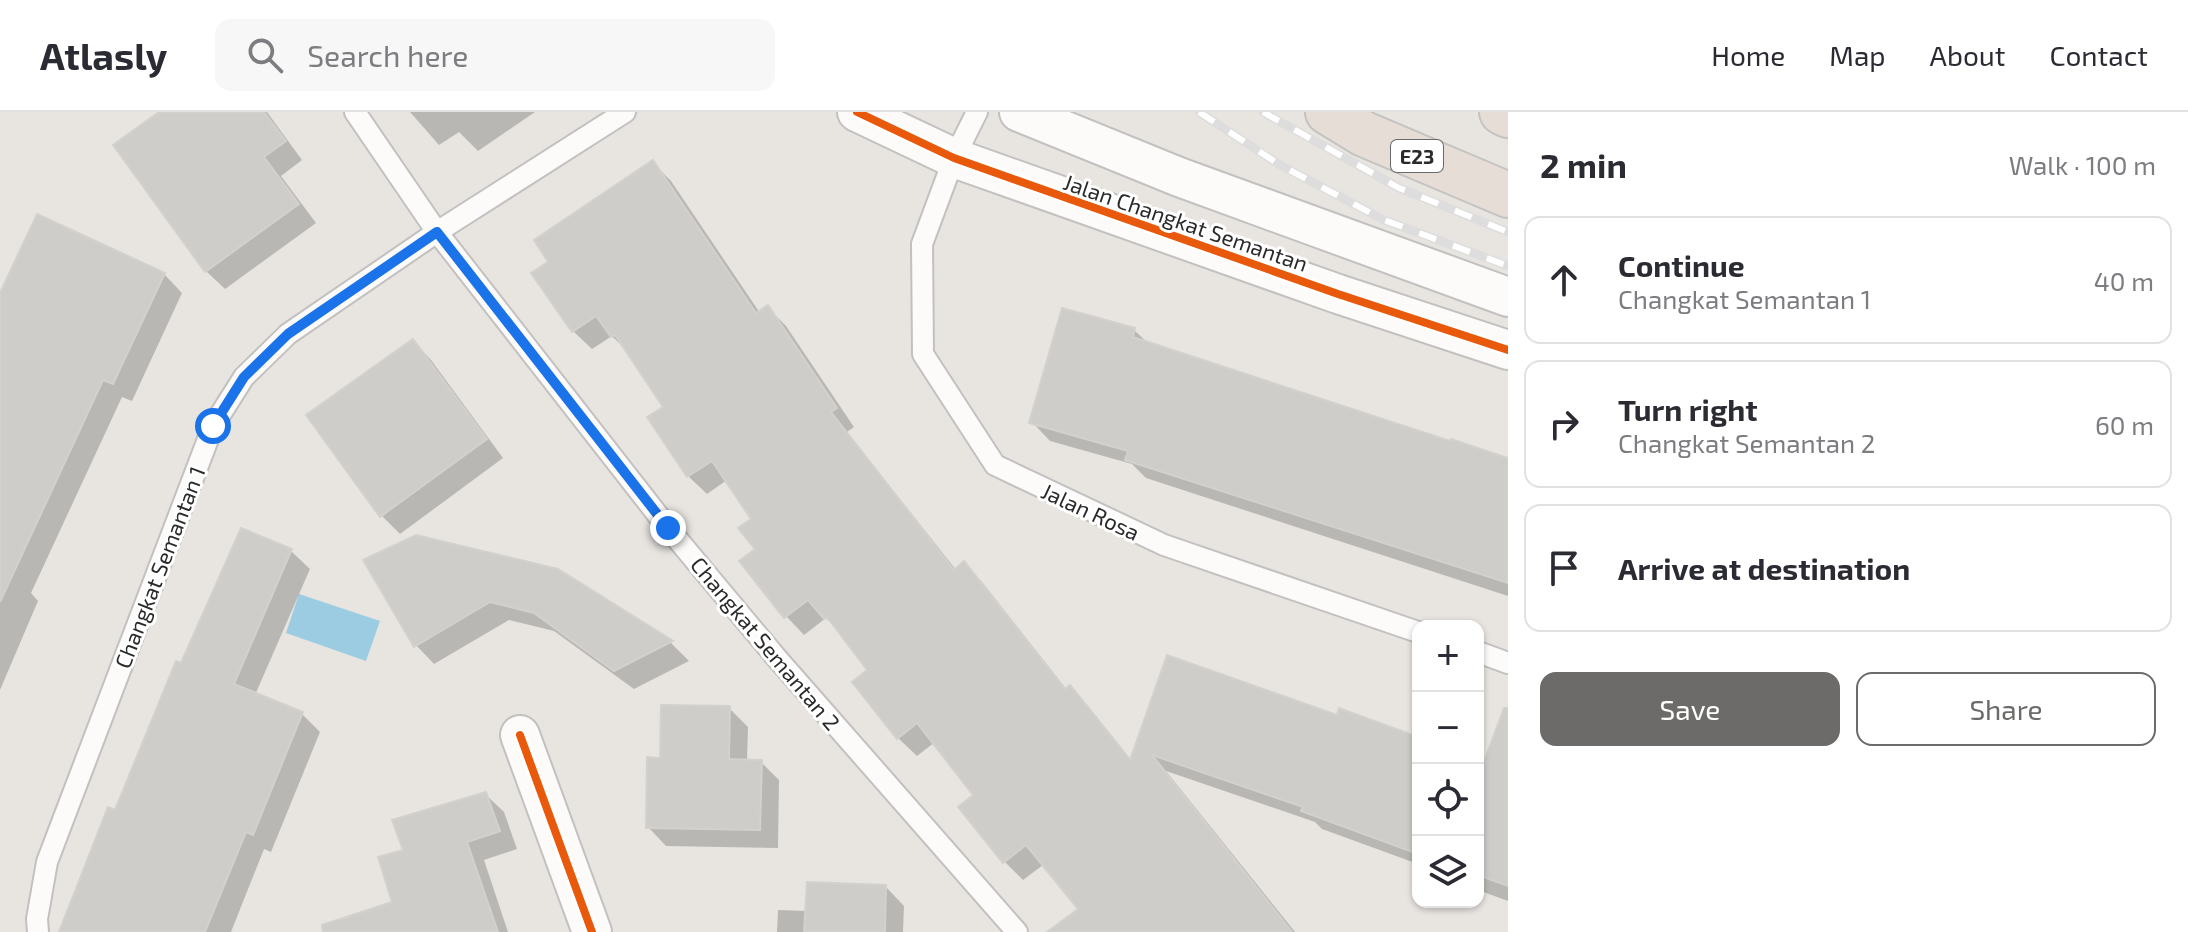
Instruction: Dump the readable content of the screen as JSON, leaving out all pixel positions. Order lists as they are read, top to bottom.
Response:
{
  "streets": {
    "highway": ["E23"],
    "street": ["Jalan Changkat Semantan"],
    "lane": ["Jalan Rosa", "Changkat Semantan 1", "Changkat Semantan 2"]
  },
  "crossings": [
    ["Jalan Changkat Semantan", "Jalan Rosa"],
    ["Changkat Semantan 1", "Changkat Semantan 2"]
  ],
  "page": {
    "header": "Atlasly",
    "search": "Search here",
    "nav": [
      "Home",
      "Map",
      "About",
      "Contact"
    ],
    "heading": ["2 min", "Walk · 100 m"],
    "list": [
      ["Continue", "Changkat Semantan 1", "40 m"],
      ["Turn right", "Changkat Semantan 2", "60 m"],
      "Arrive at destination"
    ],
    "map_buttons": ["+", "−"],
    "buttons": ["Save", "Share"]
  }
}
